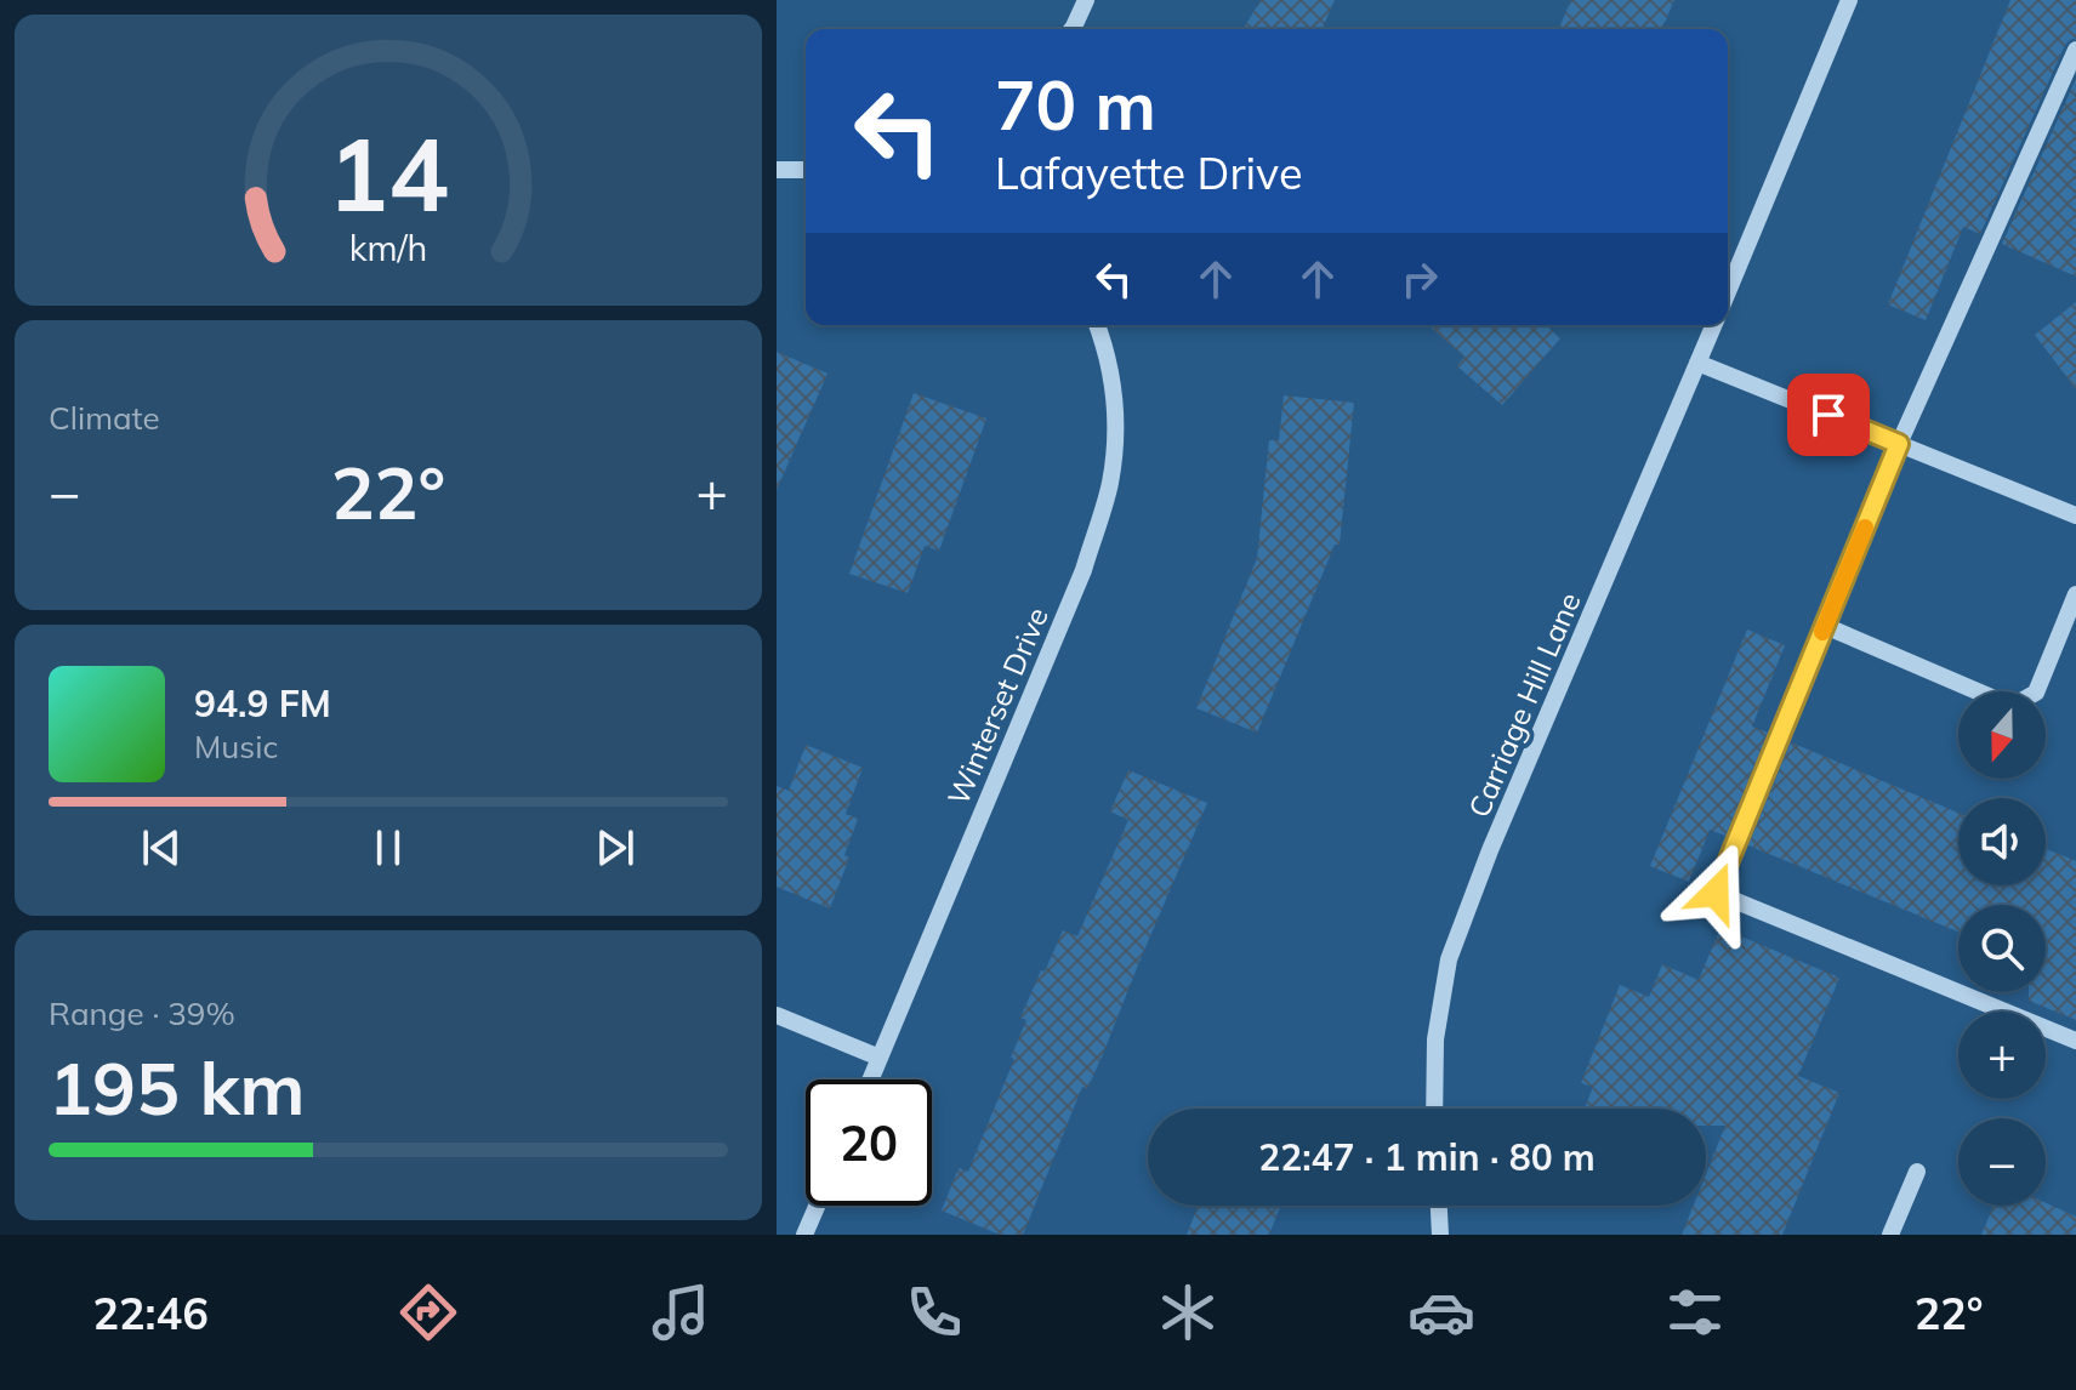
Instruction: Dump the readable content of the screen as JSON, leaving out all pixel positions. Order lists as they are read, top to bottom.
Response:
{
  "streets": {
    "street": ["Carriage Hill Lane", "Winterset Drive"]
  },
  "north": "bottom",
  "page": {
    "turn": ["70 m", "Lafayette Drive"],
    "tile": [
      "Climate",
      ["Range · 39%", "195 km"]
    ],
    "heat": ["−", "22°", "+"],
    "song": ["94.9 FM", "Music"],
    "map_buttons": ["+", "−"],
    "limit": "20",
    "trip": "22:47 · 1 min · 80 m",
    "tabs": ["22:46", "22°"],
    "gauge": ["14", "km/h"]
  }
}
